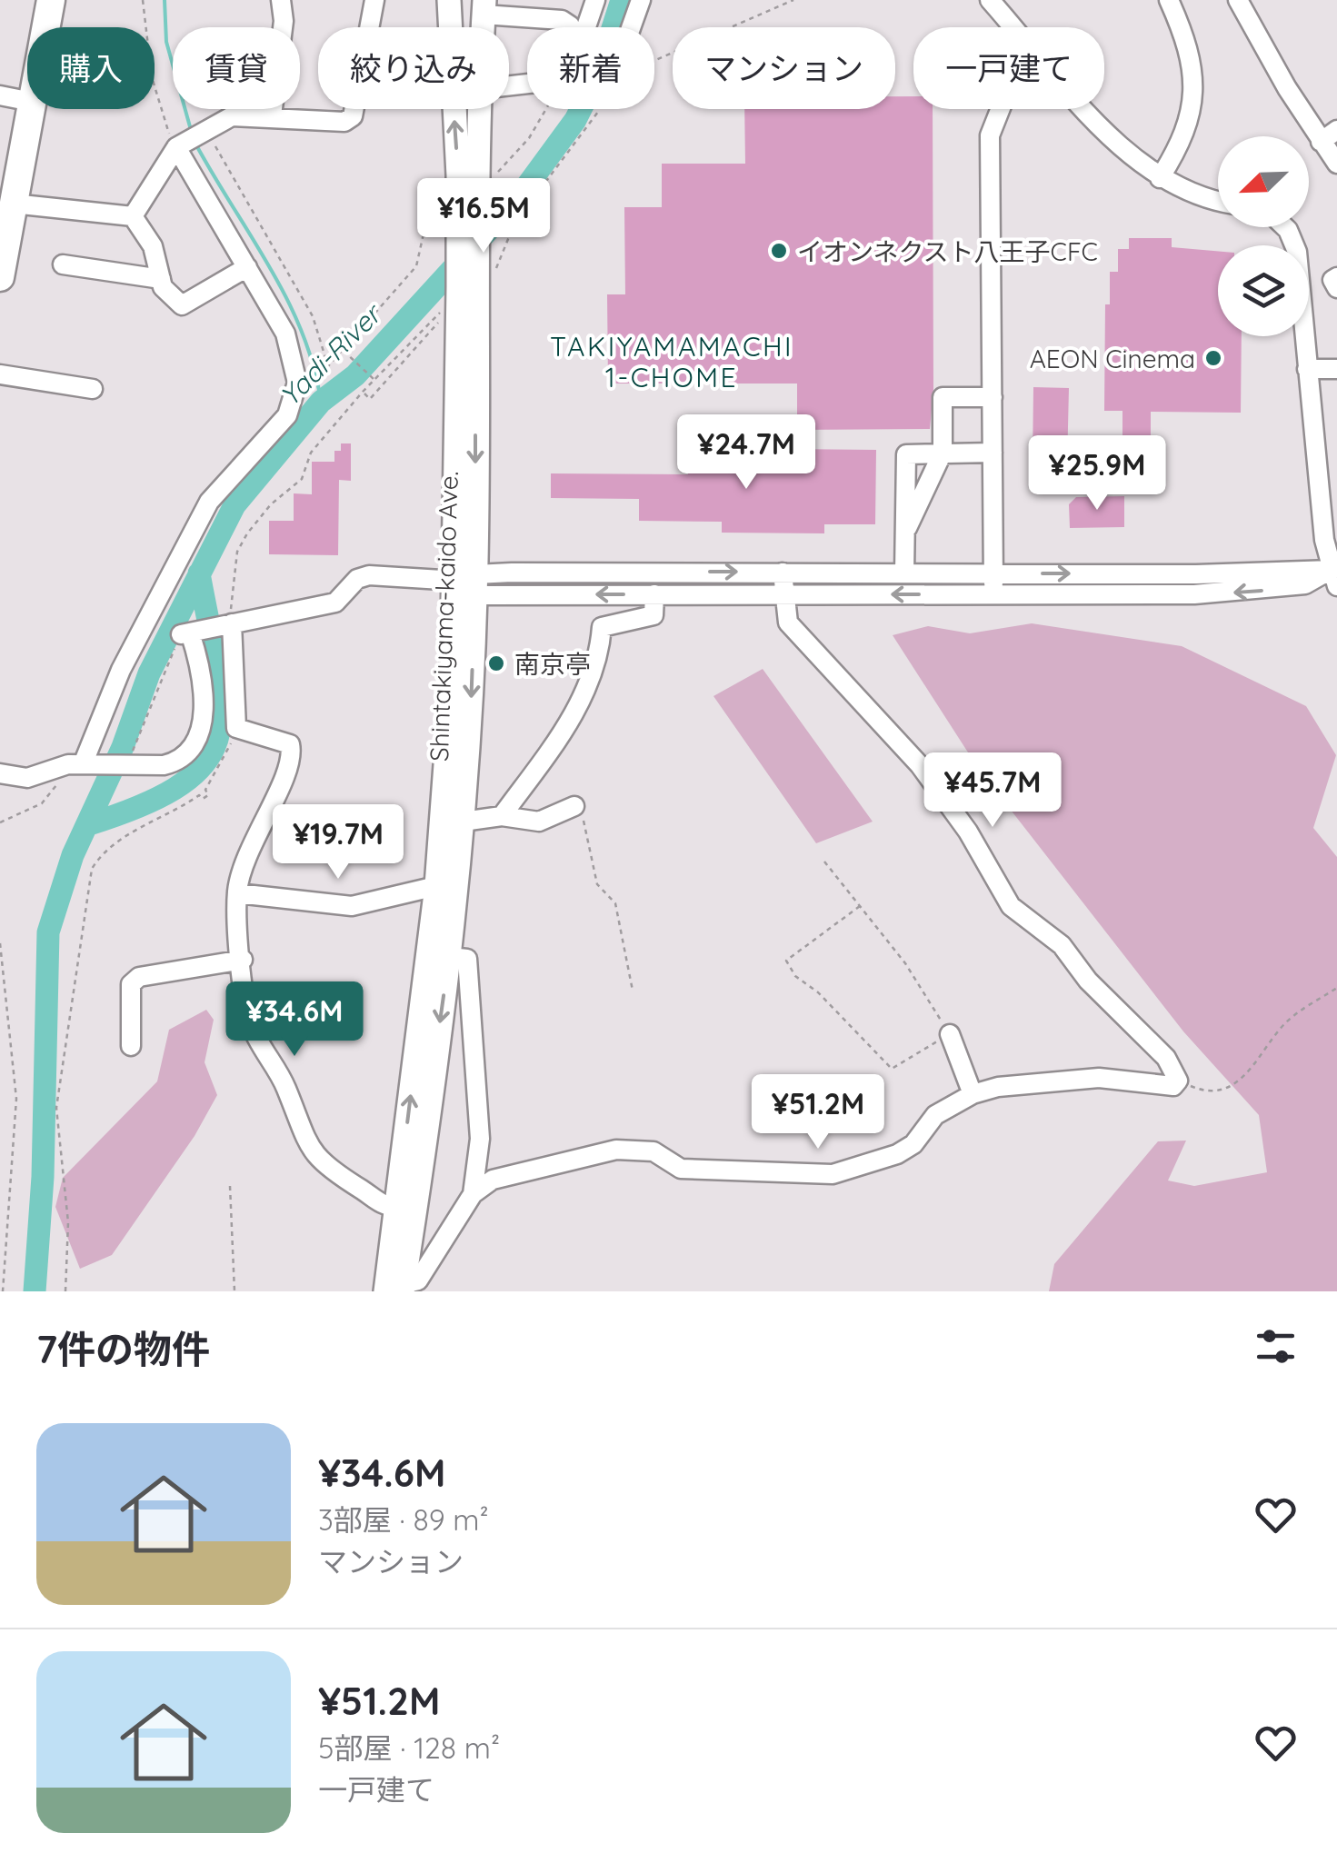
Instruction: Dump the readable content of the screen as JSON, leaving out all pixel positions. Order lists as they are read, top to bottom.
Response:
{
  "streets": {
    "main road": ["Shintakiyama-kaido Ave."]
  },
  "districts": ["TAKIYAMAMACHI 1-CHOME"],
  "water": ["Yadi-River"],
  "places": ["イオンネクスト八王子CFC", "AEON Cinema", "南京亭"],
  "north": "bottom left",
  "page": {
    "chip": [
      "購入",
      "賃貸",
      "絞り込み",
      "新着",
      "マンション",
      "一戸建て"
    ],
    "price": [
      "¥16.5M",
      "¥24.7M",
      "¥25.9M",
      "¥45.7M",
      "¥19.7M",
      "¥34.6M",
      "¥51.2M"
    ],
    "heading": "7件の物件",
    "list": [
      {
        "name": "¥34.6M",
        "note": "3部屋 · 89 m² · マンション"
      },
      {
        "name": "¥51.2M",
        "note": "5部屋 · 128 m² · 一戸建て"
      }
    ]
  }
}
